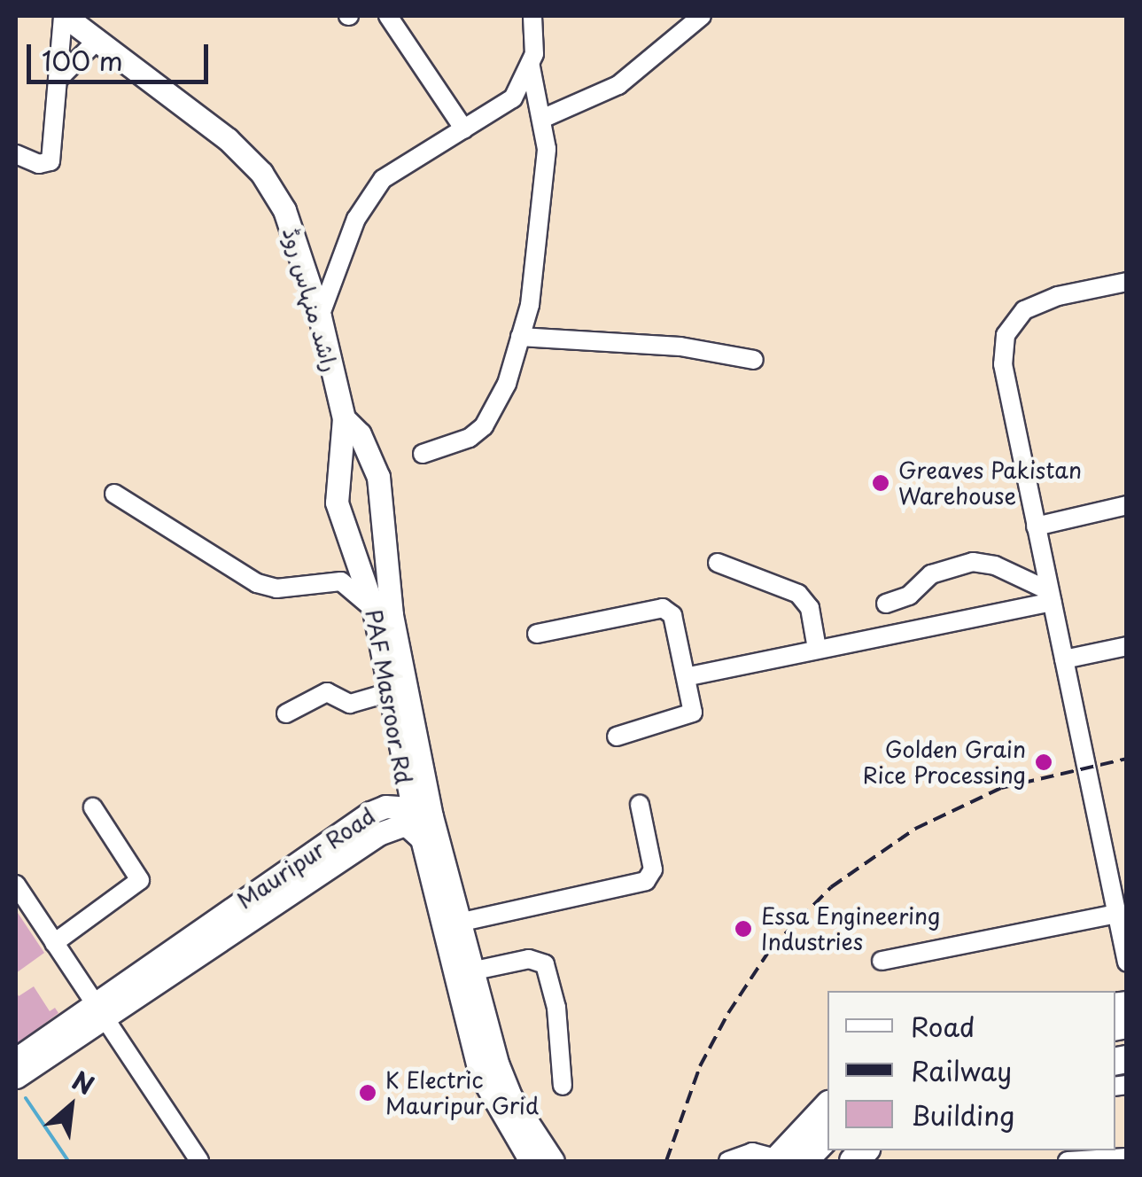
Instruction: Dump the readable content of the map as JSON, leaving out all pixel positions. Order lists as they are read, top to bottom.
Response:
{
  "streets": {
    "main road": ["راشد منہاس روڈ", "PAF Masroor Rd", "Mauripur Road"]
  },
  "crossings": [
    ["راشد منہاس روڈ", "PAF Masroor Rd"],
    ["PAF Masroor Rd", "Mauripur Road"]
  ],
  "places": [
    "Greaves Pakistan Warehouse",
    "Golden Grain Rice Processing",
    "Essa Engineering Industries",
    "K Electric Mauripur Grid"
  ],
  "legend": ["Road", "Railway", "Building"],
  "scale_bar": "100 m",
  "north": "top right"
}
